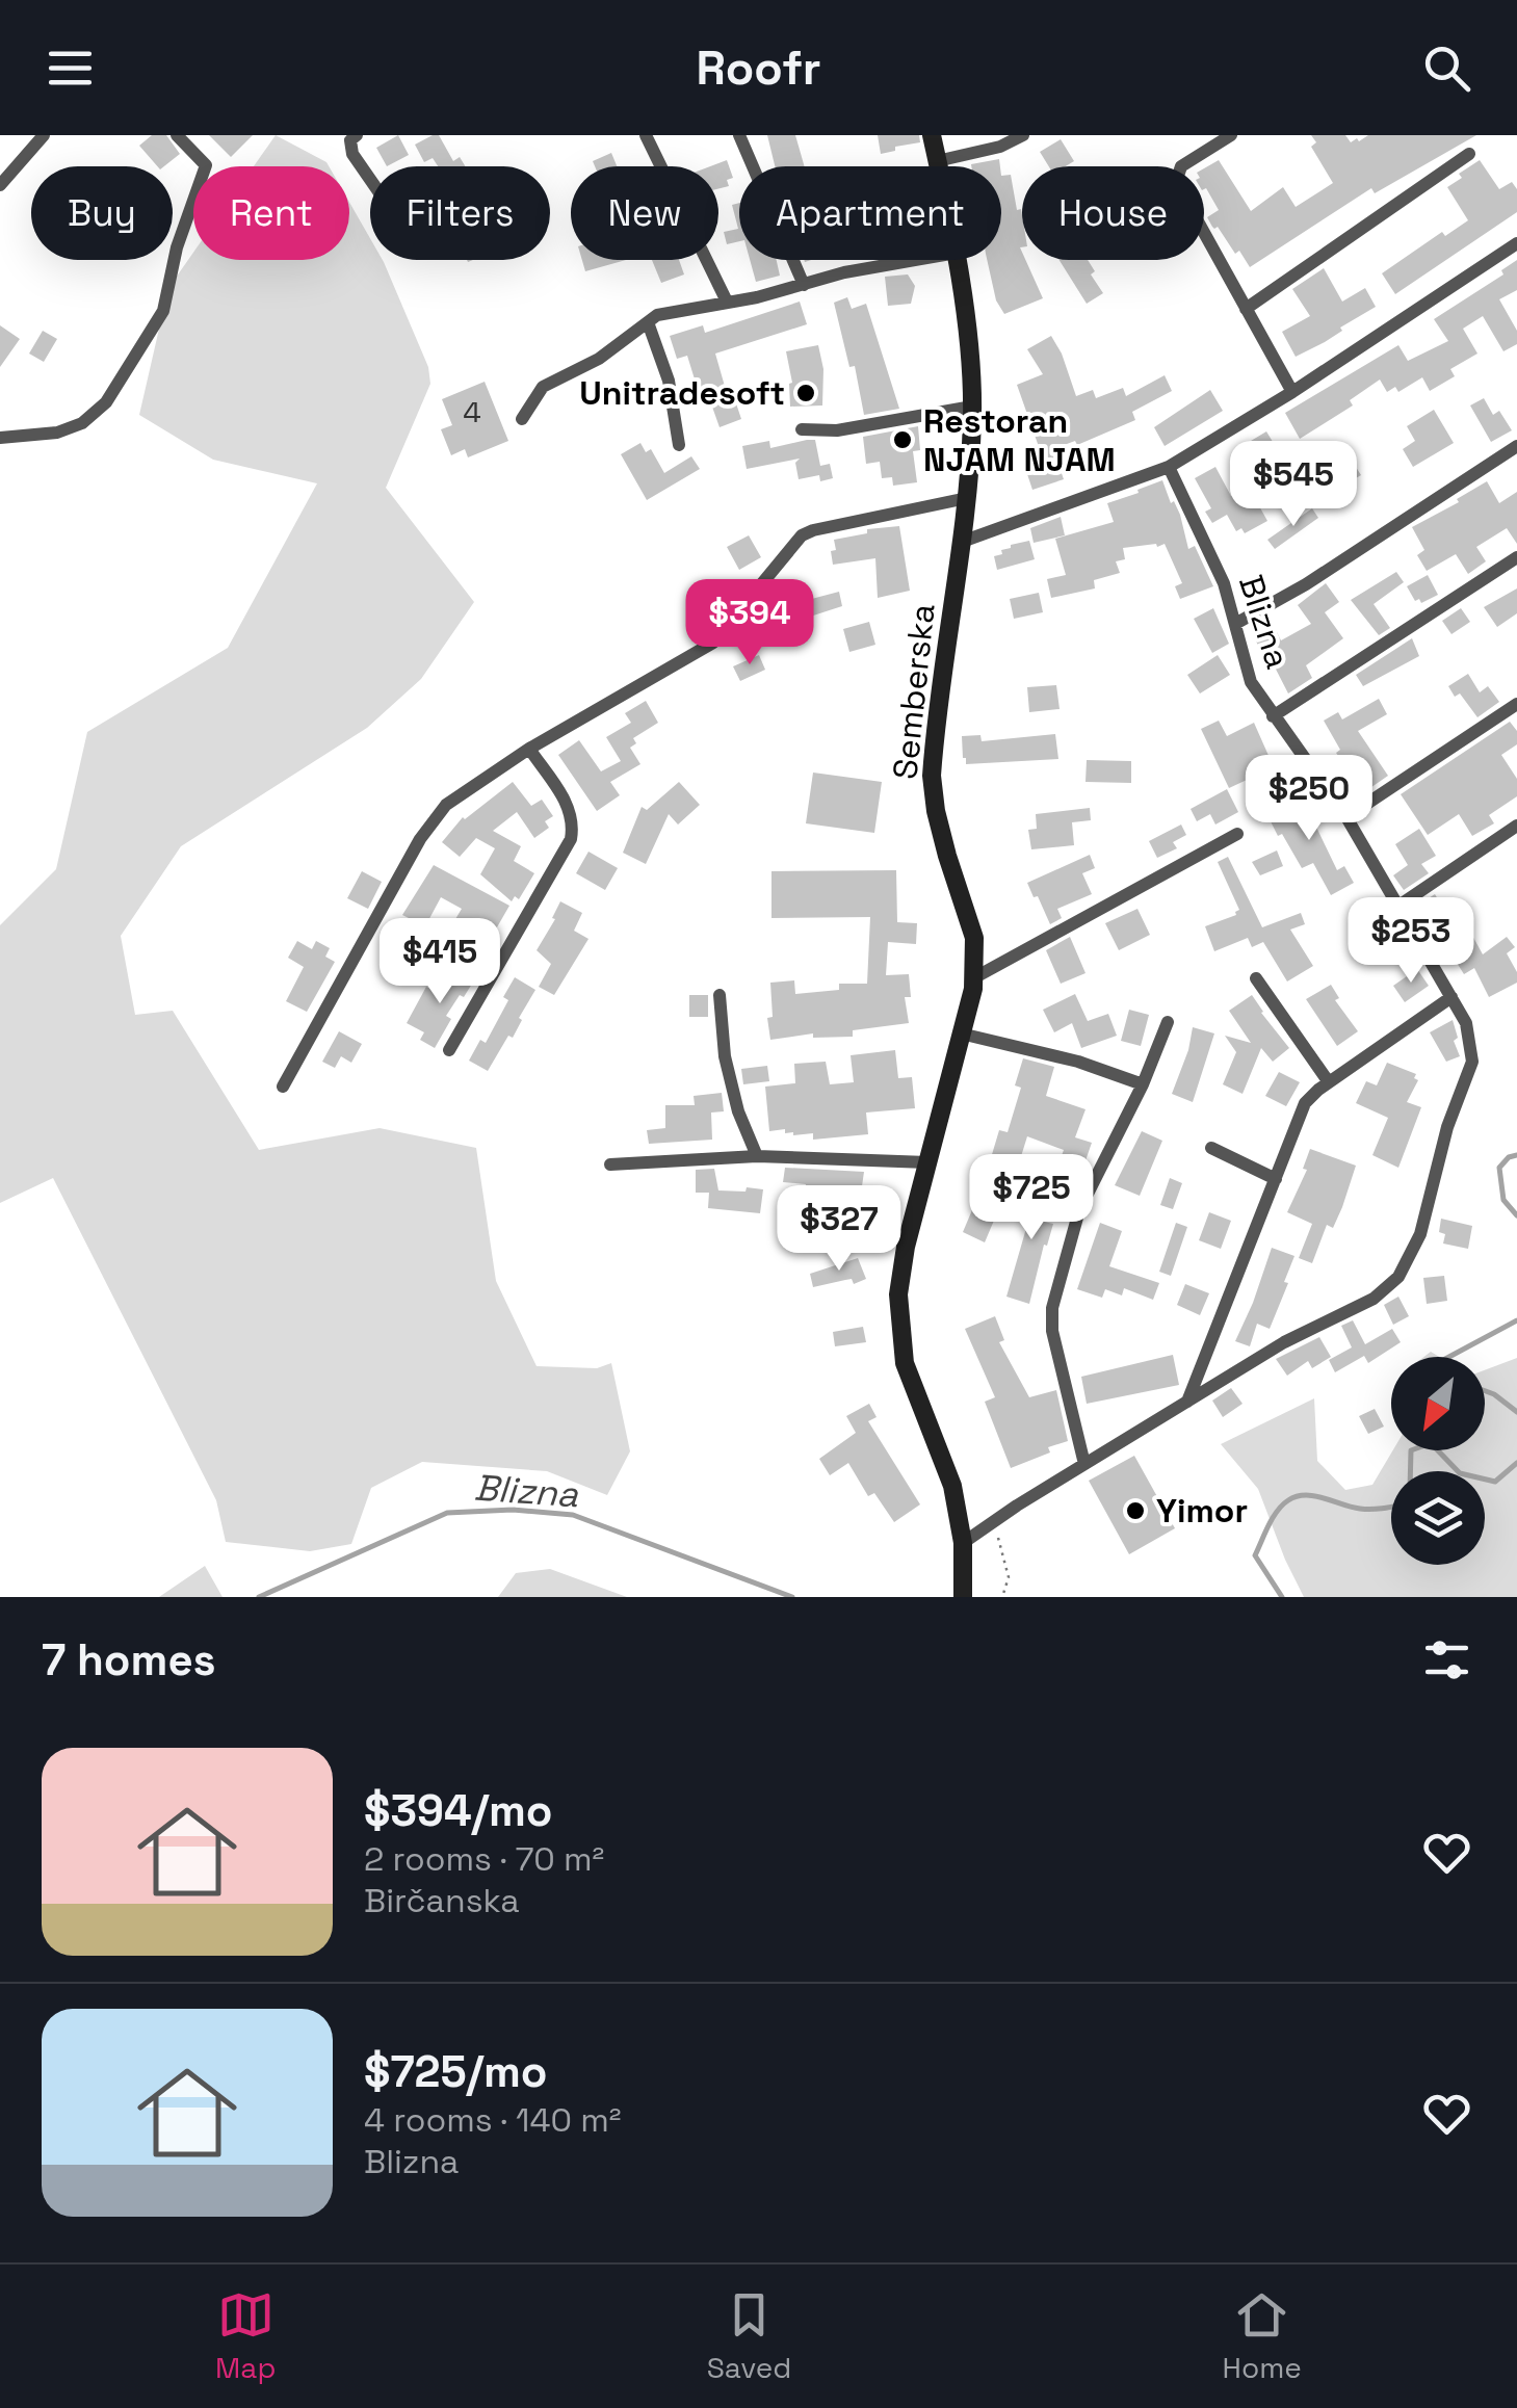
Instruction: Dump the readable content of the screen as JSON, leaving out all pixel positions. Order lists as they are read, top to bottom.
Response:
{
  "streets": {
    "main road": ["Semberska"],
    "street": ["Blizna"]
  },
  "crossings": [
    ["Blizna", "Semberska"]
  ],
  "water": ["Blizna"],
  "places": ["Unitradesoft", "Restoran NJAM NJAM", "Yimor"],
  "house_numbers": ["4"],
  "north": "bottom left",
  "page": {
    "header": "Roofr",
    "chip": [
      "Buy",
      "Rent",
      "Filters",
      "New",
      "Apartment",
      "House"
    ],
    "price": [
      "$545",
      "$394",
      "$250",
      "$253",
      "$415",
      "$725",
      "$327"
    ],
    "heading": "7 homes",
    "list": [
      {
        "name": "$394/mo",
        "note": "2 rooms · 70 m² · Birčanska"
      },
      {
        "name": "$725/mo",
        "note": "4 rooms · 140 m² · Blizna"
      }
    ],
    "tabs": ["Map", "Saved", "Home"]
  }
}
